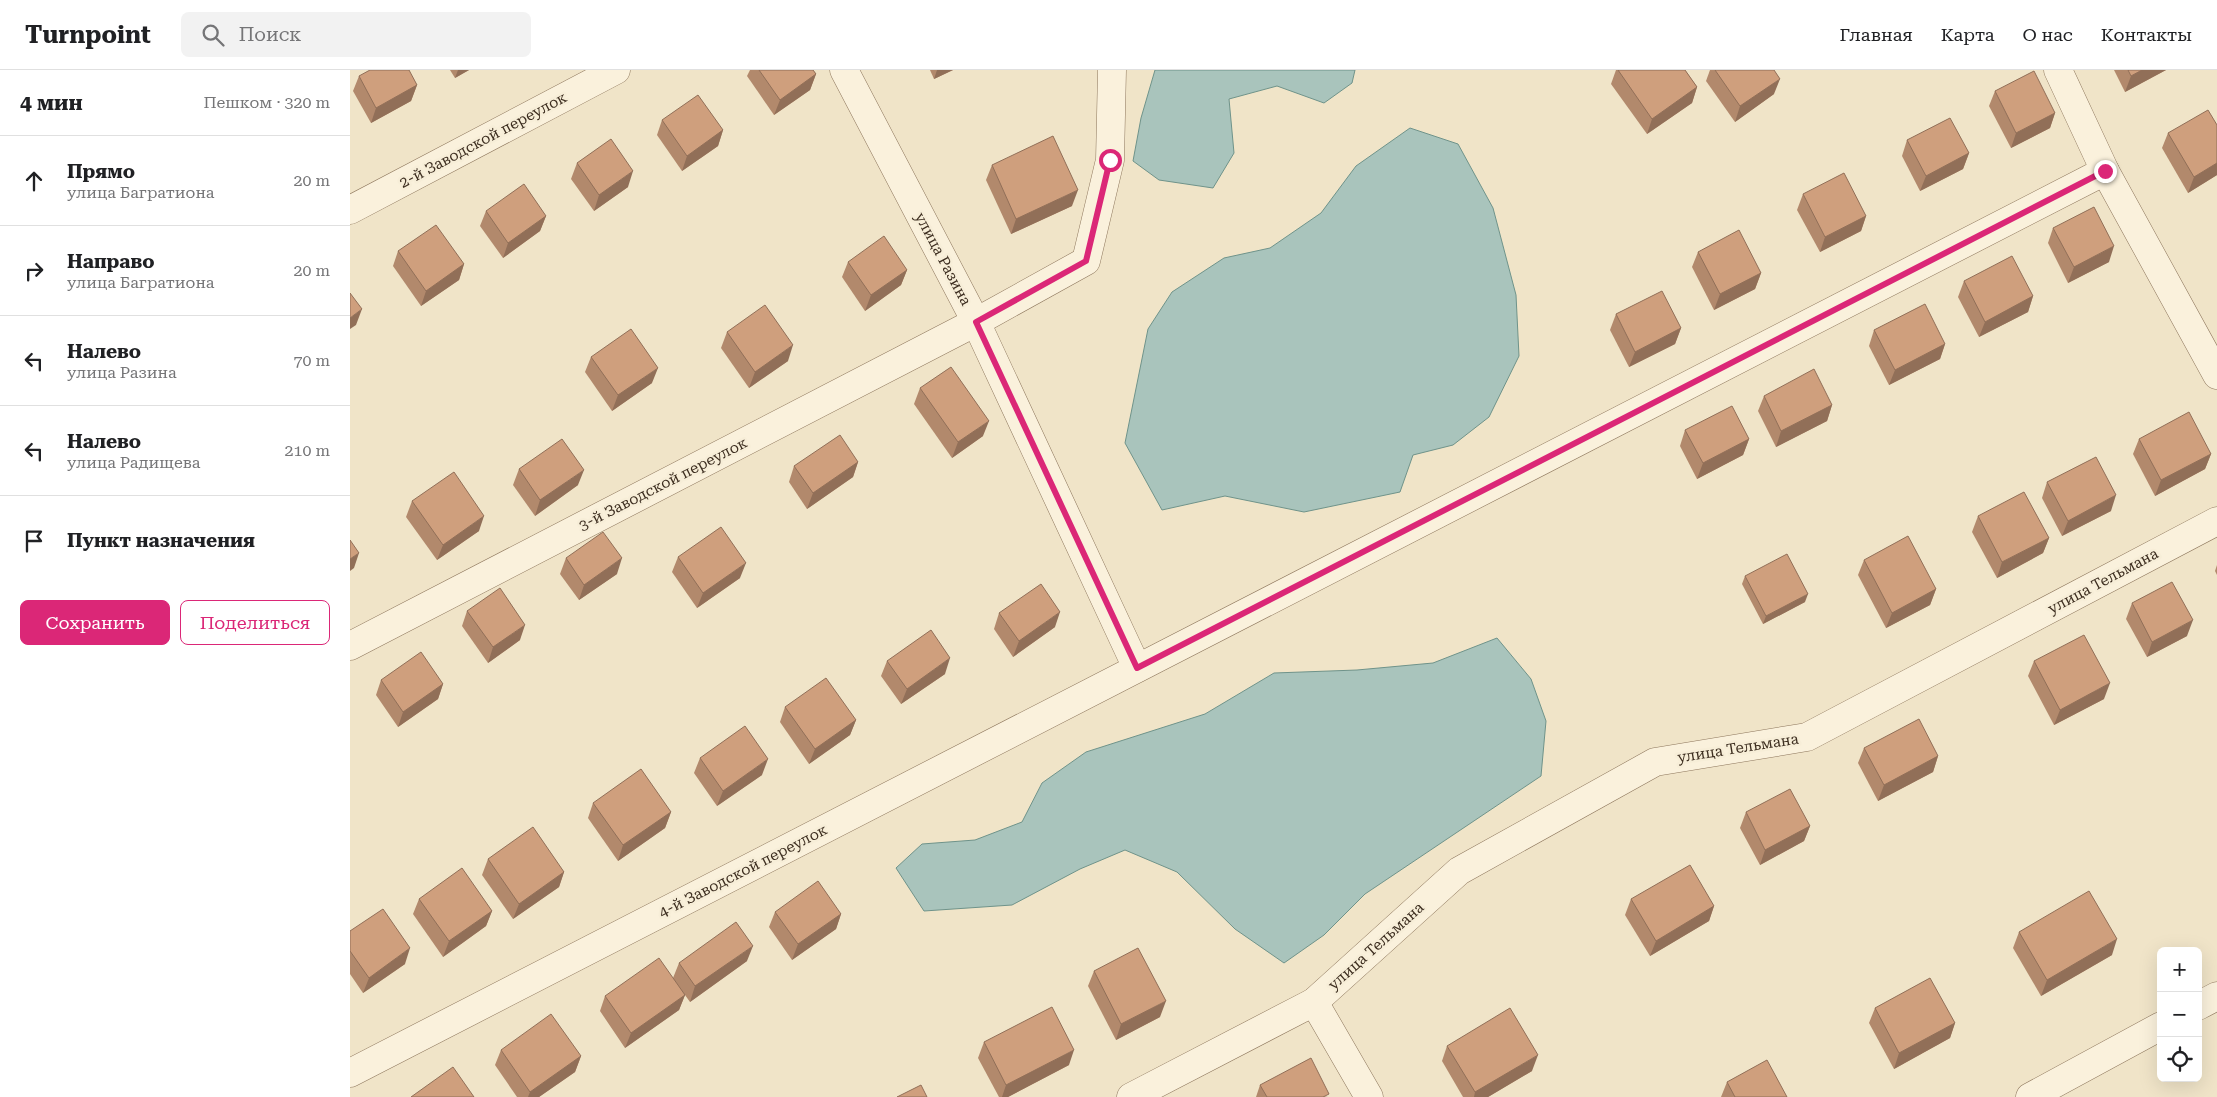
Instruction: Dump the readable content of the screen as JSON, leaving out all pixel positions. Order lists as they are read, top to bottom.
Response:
{
  "streets": {
    "street": [
      "2-й Заводской переулок",
      "улица Разина",
      "3-й Заводской переулок",
      "улица Тельмана",
      "4-й Заводской переулок"
    ]
  },
  "crossings": [
    ["улица Разина", "3-й Заводской переулок"],
    ["улица Разина", "4-й Заводской переулок"]
  ],
  "page": {
    "header": "Turnpoint",
    "search": "Поиск",
    "nav": [
      "Главная",
      "Карта",
      "О нас",
      "Контакты"
    ],
    "heading": ["4 мин", "Пешком · 320 m"],
    "list": [
      ["Прямо", "улица Багратиона", "20 m"],
      ["Направо", "улица Багратиона", "20 m"],
      ["Налево", "улица Разина", "70 m"],
      ["Налево", "улица Радищева", "210 m"],
      "Пункт назначения"
    ],
    "buttons": ["Сохранить", "Поделиться"],
    "map_buttons": ["+", "−"]
  }
}
